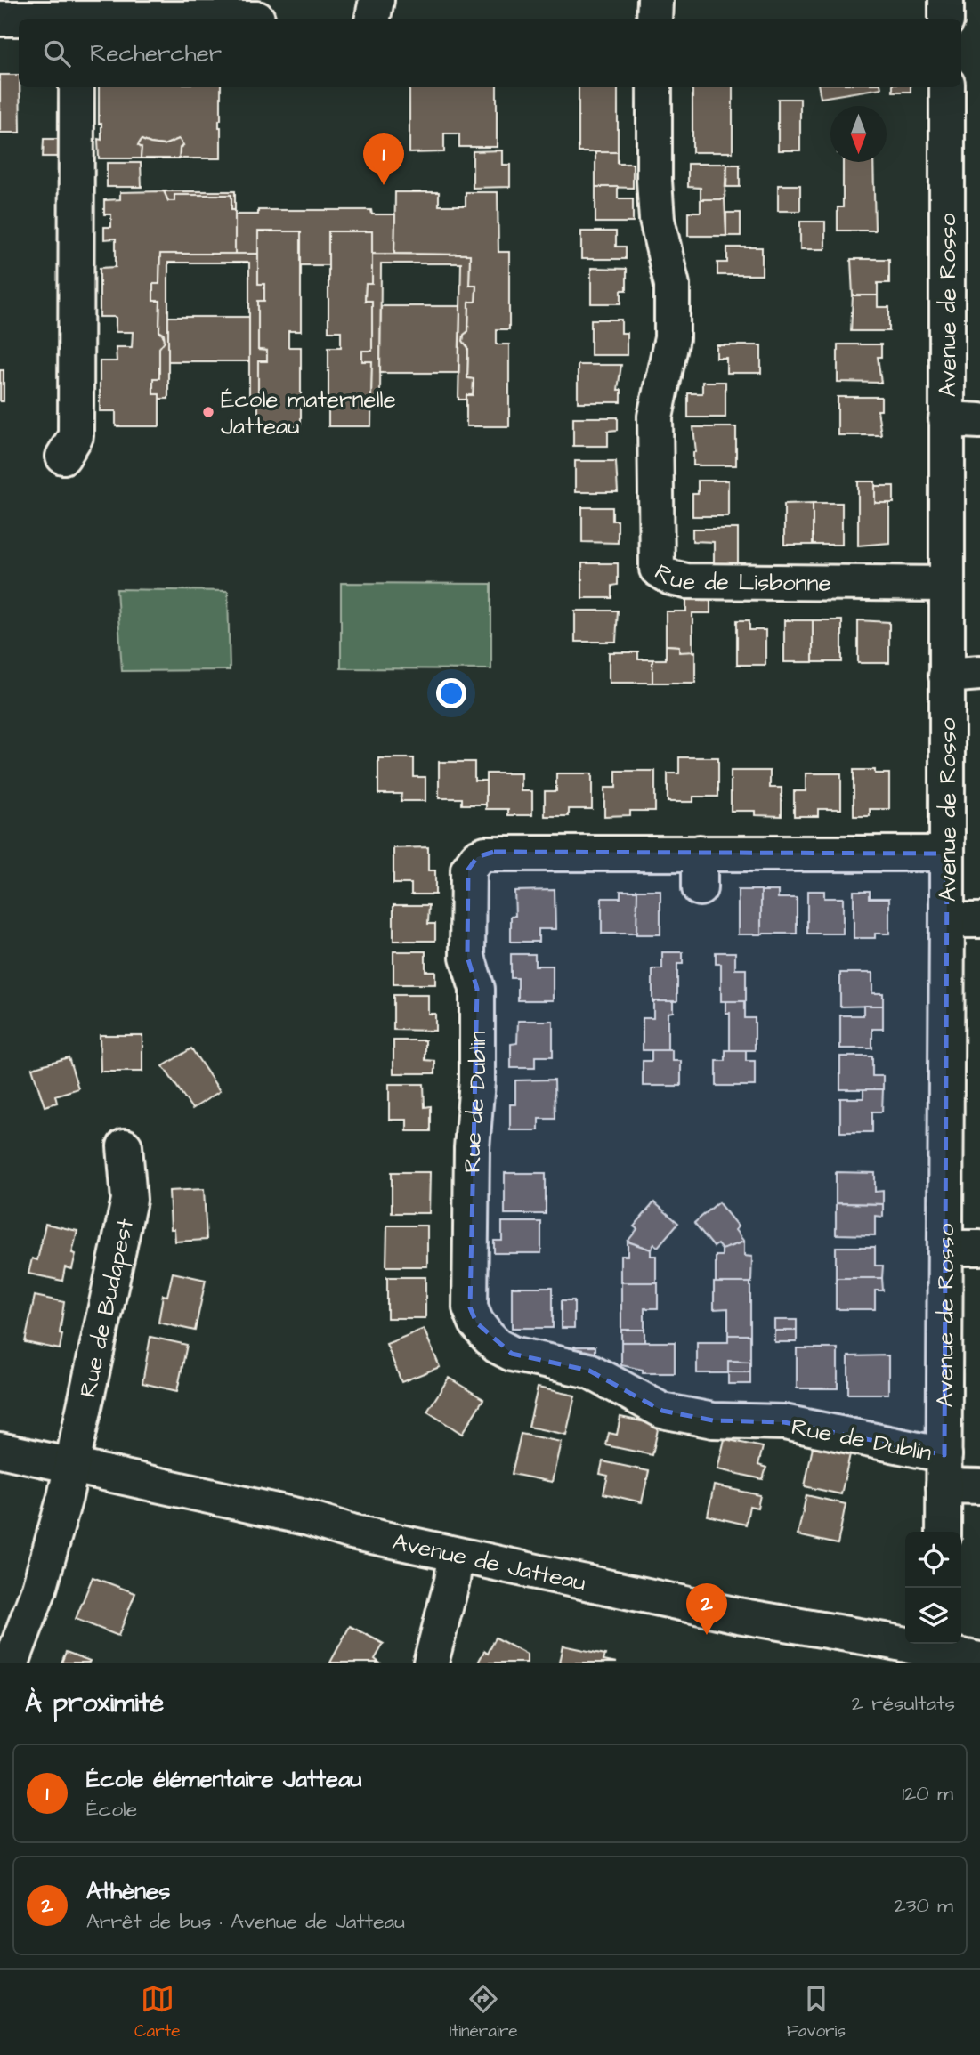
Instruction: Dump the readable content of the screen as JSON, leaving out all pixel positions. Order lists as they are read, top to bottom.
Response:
{
  "streets": {
    "street": [
      "Avenue de Rosso",
      "Rue de Lisbonne",
      "Rue de Dublin",
      "Rue de Budapest",
      "Avenue de Jatteau"
    ]
  },
  "crossings": [
    ["Avenue de Rosso", "Rue de Lisbonne"],
    ["Avenue de Rosso", "Rue de Dublin"],
    ["Rue de Budapest", "Avenue de Jatteau"]
  ],
  "places": ["École maternelle Jatteau"],
  "north": "bottom",
  "page": {
    "search": "Rechercher",
    "pins": ["1", "2"],
    "heading": ["À proximité", "2 résultats"],
    "list": [
      {
        "mark": "1",
        "name": "École élémentaire Jatteau",
        "note": "École",
        "value": "120 m"
      },
      {
        "mark": "2",
        "name": "Athènes",
        "note": "Arrêt de bus · Avenue de Jatteau",
        "value": "230 m"
      }
    ],
    "nav": ["Carte", "Itinéraire", "Favoris"]
  }
}
